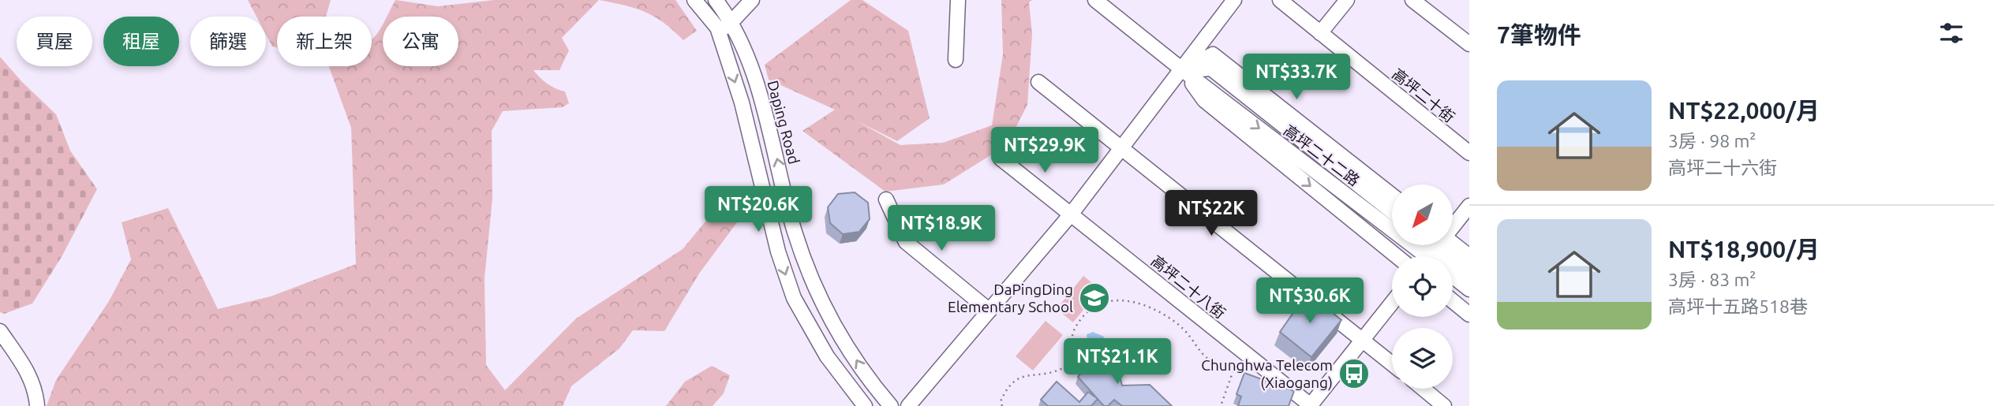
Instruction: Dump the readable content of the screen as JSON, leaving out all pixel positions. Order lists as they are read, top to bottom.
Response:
{
  "streets": {
    "street": [
      "高坪二十街",
      "Daping Road",
      "高坪二十二路",
      "高坪二十八街"
    ]
  },
  "places": {
    "school or university": ["DaPingDing Elementary School"],
    "bus stop": ["Chunghwa Telecom (Xiaogang)"]
  },
  "north": "bottom left",
  "page": {
    "heading": "7筆物件",
    "chip": [
      "買屋",
      "租屋",
      "篩選",
      "新上架",
      "公寓"
    ],
    "price": [
      "NT$33.7K",
      "NT$29.9K",
      "NT$20.6K",
      "NT$22K",
      "NT$18.9K",
      "NT$30.6K",
      "NT$21.1K"
    ],
    "list": [
      {
        "name": "NT$22,000/月",
        "note": "3房 · 98 m² · 高坪二十六街"
      },
      {
        "name": "NT$18,900/月",
        "note": "3房 · 83 m² · 高坪十五路518巷"
      }
    ]
  }
}
